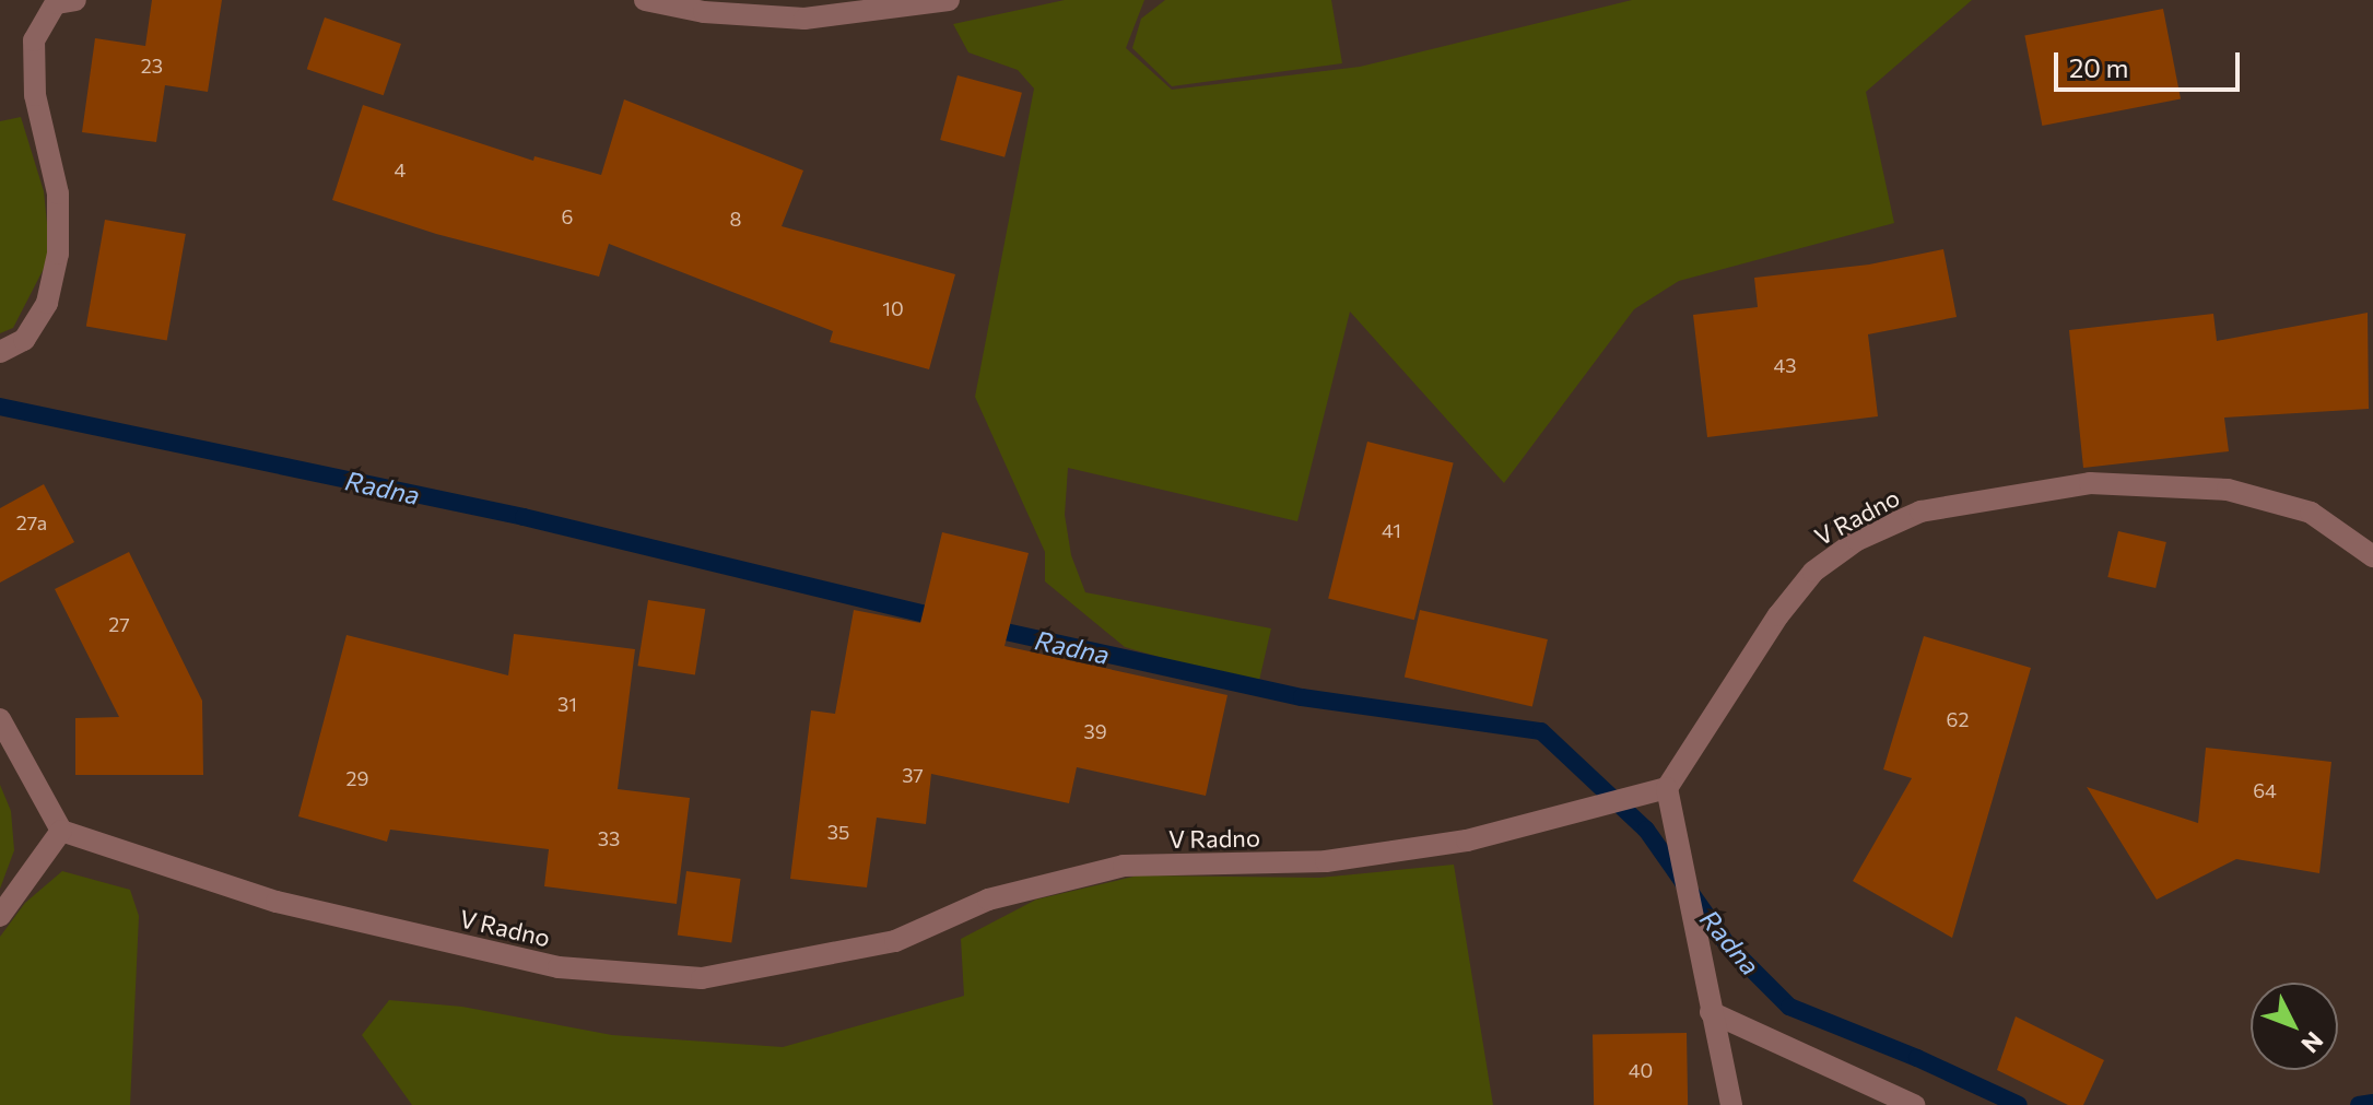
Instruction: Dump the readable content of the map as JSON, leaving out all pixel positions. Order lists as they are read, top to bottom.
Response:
{
  "streets": {
    "street": ["V Radno"]
  },
  "water": ["Radna"],
  "house_numbers": [
    "23",
    "4",
    "6",
    "8",
    "10",
    "43",
    "27a",
    "41",
    "27",
    "31",
    "62",
    "39",
    "37",
    "29",
    "64",
    "35",
    "33",
    "40"
  ],
  "scale_bar": "20 m",
  "north": "bottom right"
}
